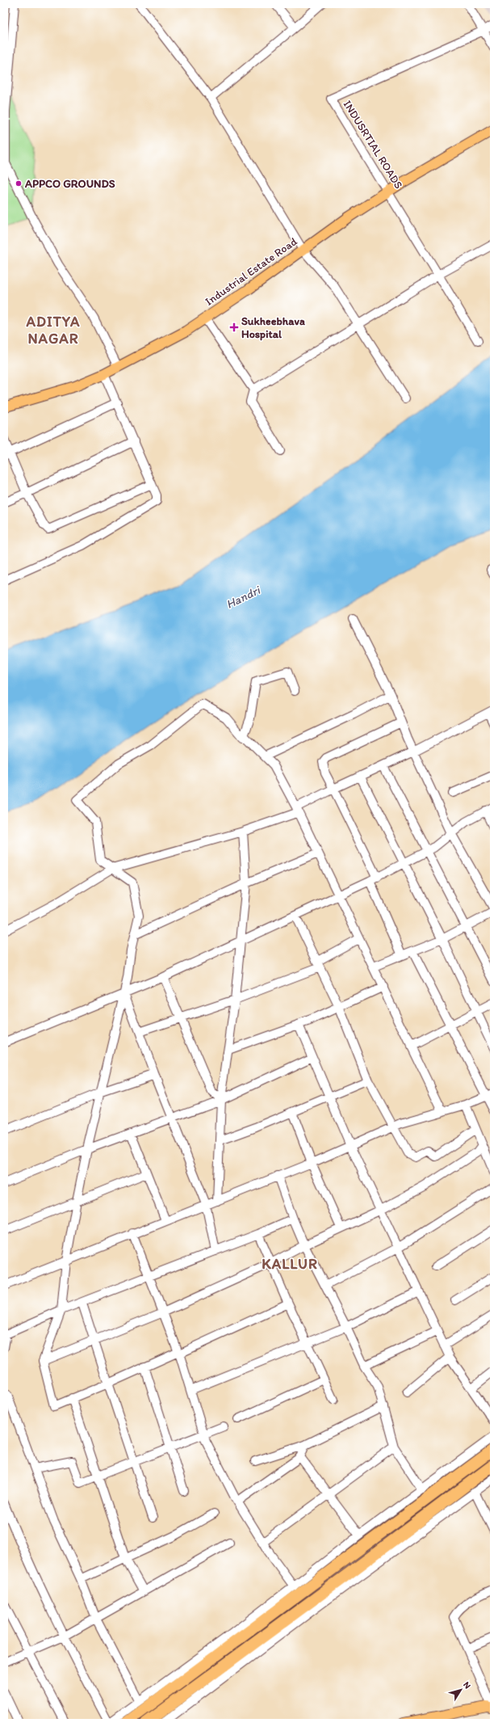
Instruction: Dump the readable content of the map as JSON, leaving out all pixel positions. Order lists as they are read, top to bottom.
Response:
{
  "streets": {
    "main road": ["Industrial Estate Road"],
    "street": ["INDUSRTIAL ROADS"]
  },
  "crossings": [
    ["INDUSRTIAL ROADS", "Industrial Estate Road"]
  ],
  "districts": ["ADITYA NAGAR", "KALLUR"],
  "water": ["Handri"],
  "places": {
    "other": ["APPCO GROUNDS"],
    "health": ["Sukheebhava Hospital"]
  },
  "north": "top right"
}
